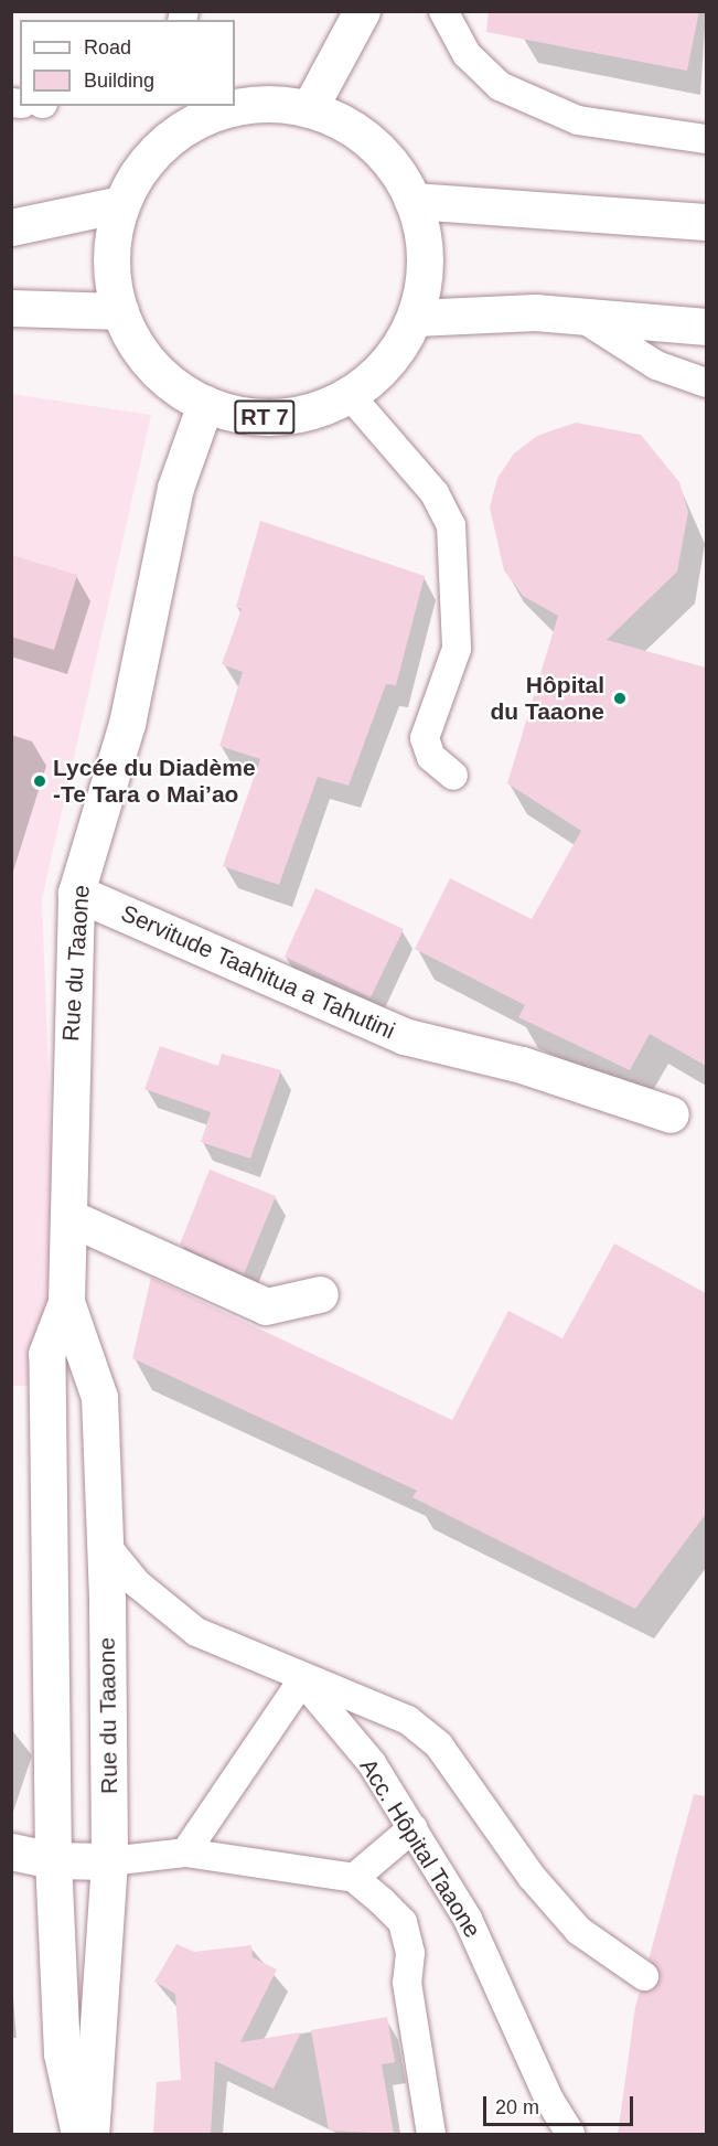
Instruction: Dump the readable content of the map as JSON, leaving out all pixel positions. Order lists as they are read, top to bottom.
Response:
{
  "streets": {
    "main road": ["RT 7", "Rue du Taaone", "Servitude Taahitua a Tahutini"],
    "lane": ["Acc. Hôpital Taaone"]
  },
  "crossings": [
    ["RT 7", "Rue du Taaone"],
    ["Rue du Taaone", "Servitude Taahitua a Tahutini"],
    ["Rue du Taaone", "Acc. Hôpital Taaone"]
  ],
  "places": ["Hôpital du Taaone", "Lycée du Diadème -Te Tara o Mai’ao"],
  "legend": ["Road", "Building"],
  "scale_bar": "20 m"
}
